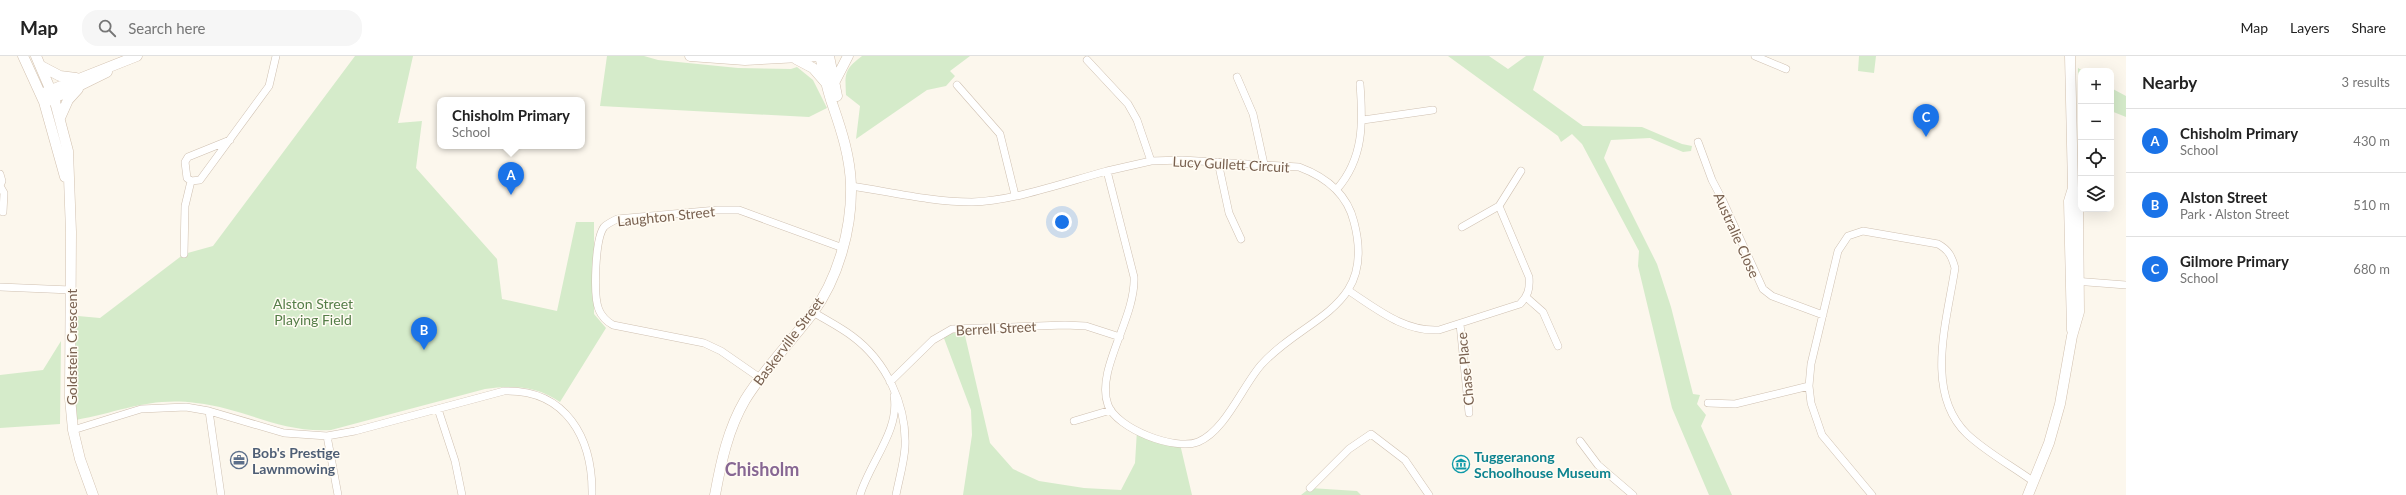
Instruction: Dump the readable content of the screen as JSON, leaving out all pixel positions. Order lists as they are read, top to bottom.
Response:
{
  "streets": {
    "street": [
      "Lucy Gullett Circuit",
      "Laughton Street",
      "Australie Close",
      "Berrell Street",
      "Baskerville Street",
      "Goldstein Crescent",
      "Chase Place"
    ]
  },
  "crossings": [
    ["Lucy Gullett Circuit", "Berrell Street"],
    ["Lucy Gullett Circuit", "Baskerville Street"],
    ["Laughton Street", "Baskerville Street"]
  ],
  "districts": ["Chisholm"],
  "parks": ["Alston Street Playing Field"],
  "places": {
    "office": ["Bob's Prestige Lawnmowing"],
    "museum": ["Tuggeranong Schoolhouse Museum"]
  },
  "page": {
    "header": "Map",
    "search": "Search here",
    "nav": ["Map", "Layers", "Share"],
    "heading": ["Nearby", "3 results"],
    "map_buttons": ["+", "−"],
    "popup": ["Chisholm Primary", "School"],
    "pins": ["C", "A", "B"],
    "list": [
      {
        "mark": "A",
        "name": "Chisholm Primary",
        "note": "School",
        "value": "430 m"
      },
      {
        "mark": "B",
        "name": "Alston Street",
        "note": "Park · Alston Street",
        "value": "510 m"
      },
      {
        "mark": "C",
        "name": "Gilmore Primary",
        "note": "School",
        "value": "680 m"
      }
    ]
  }
}
